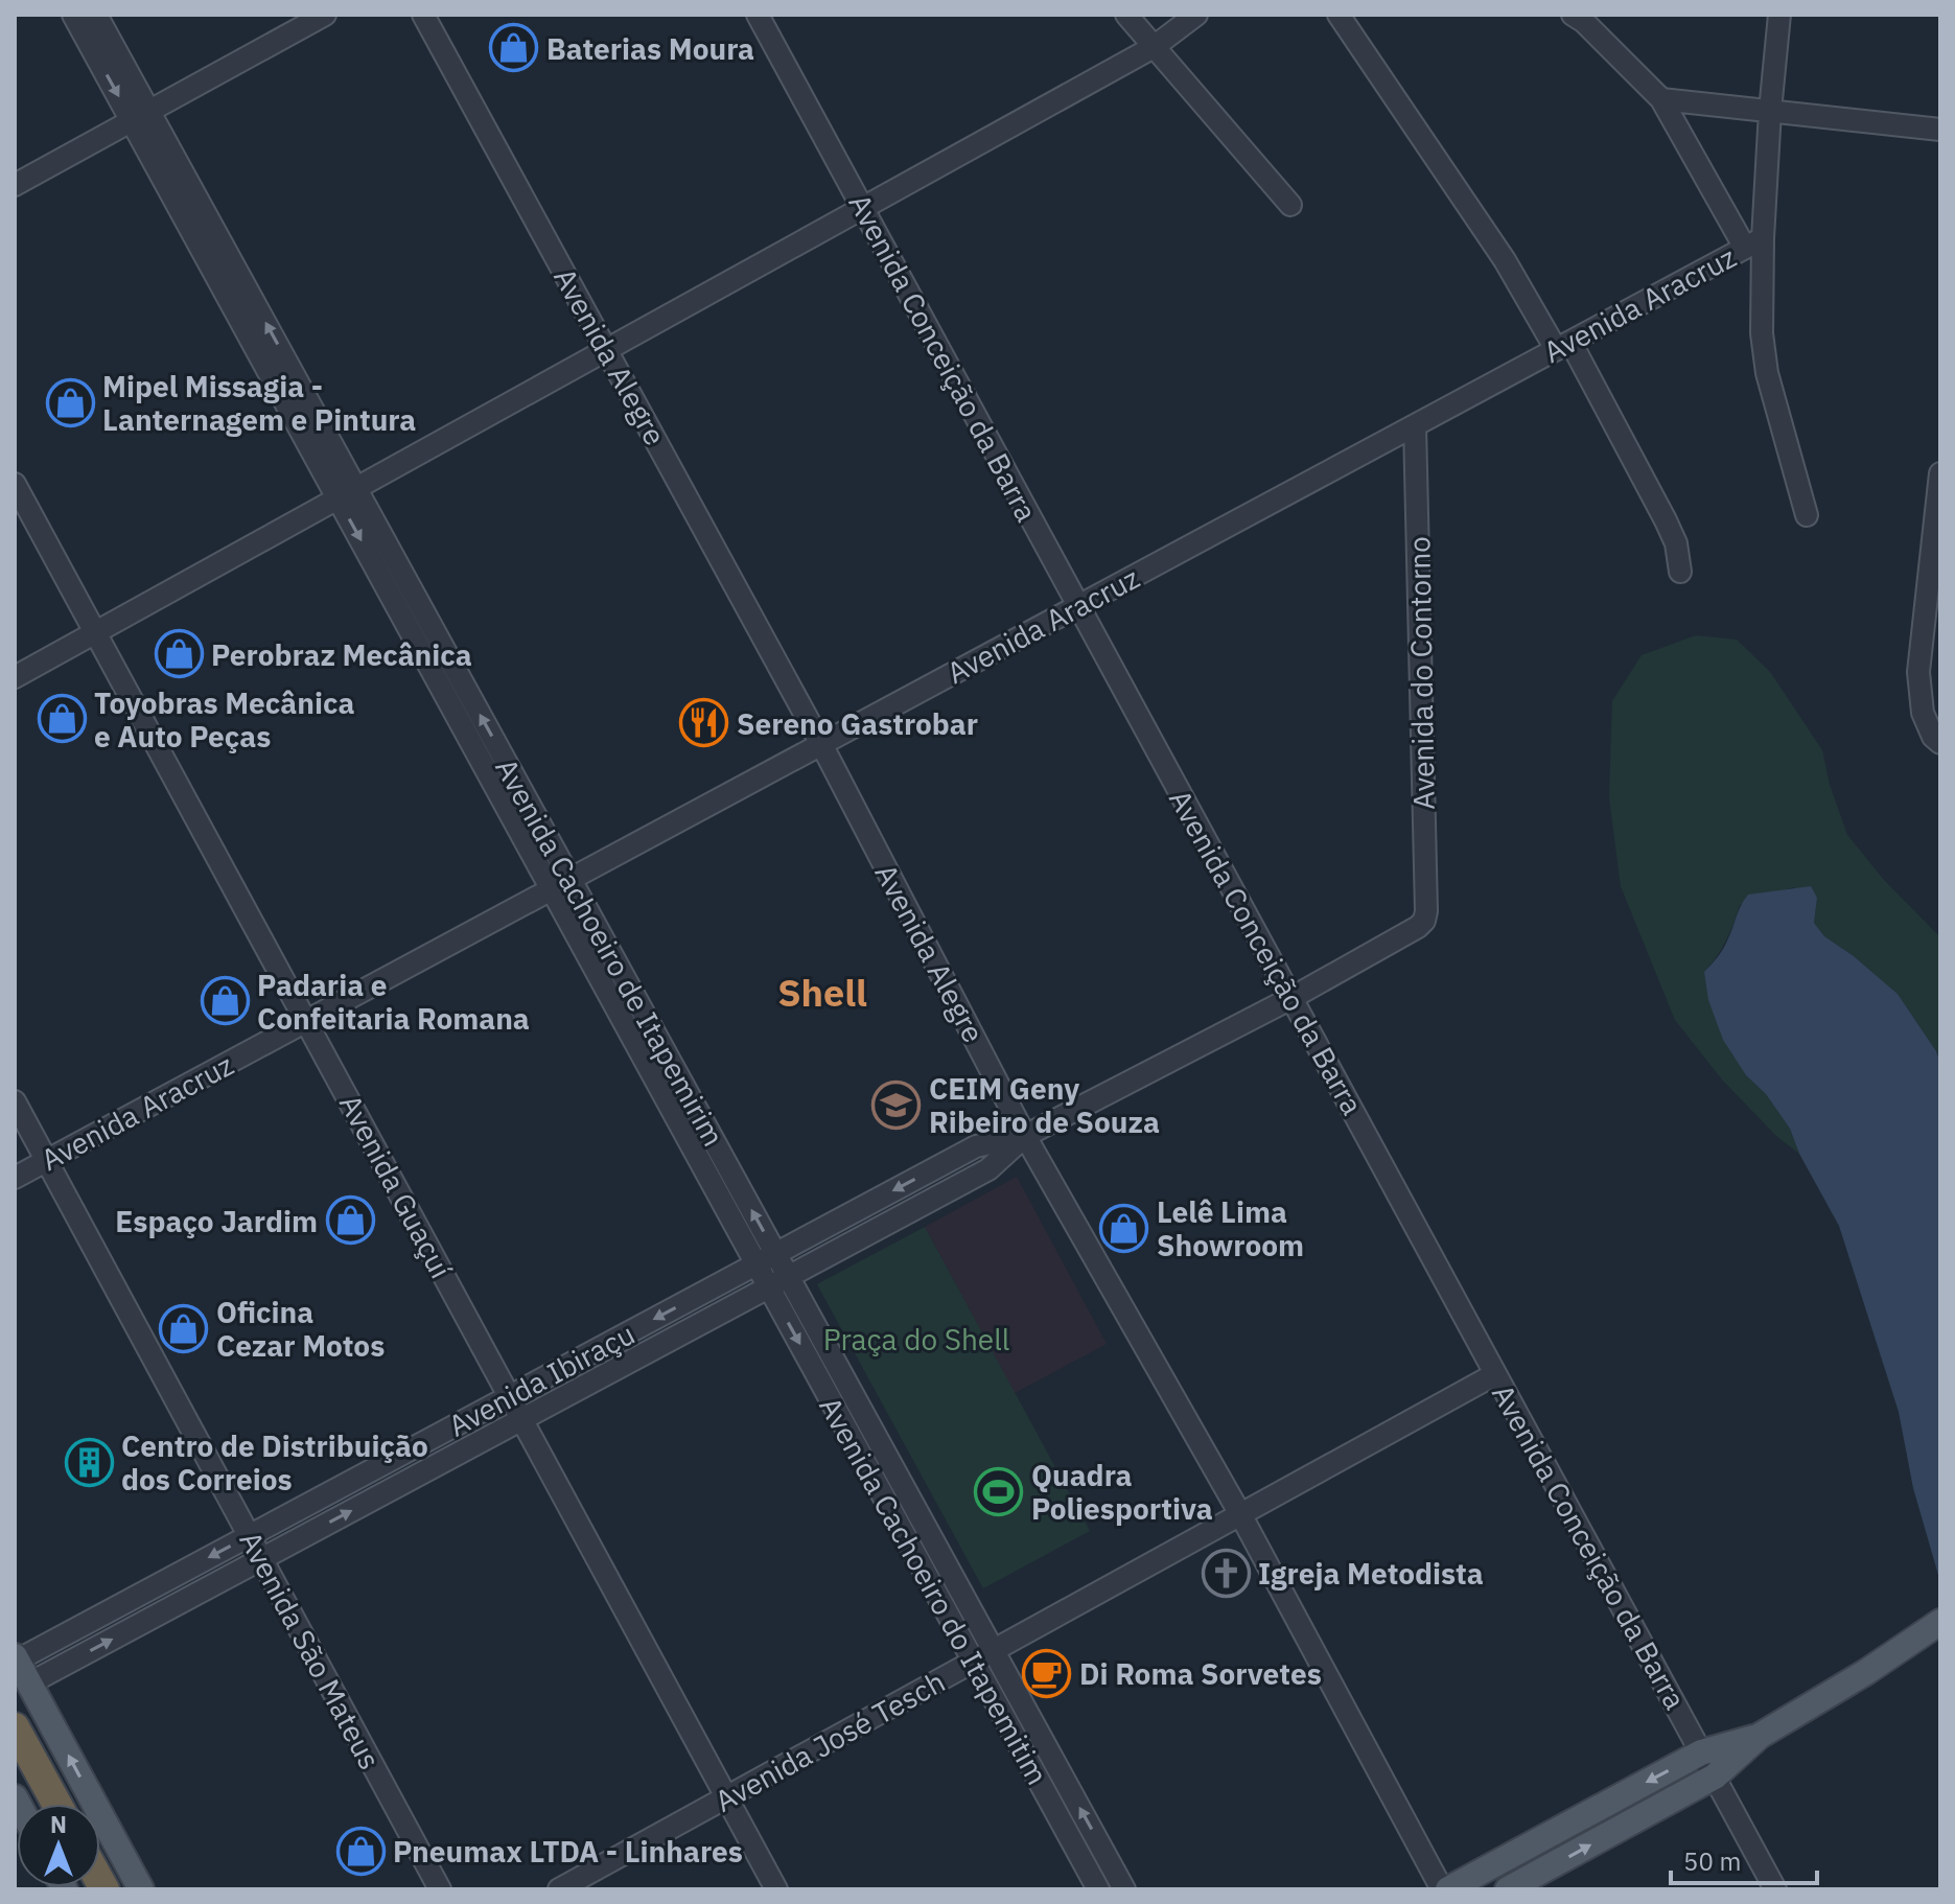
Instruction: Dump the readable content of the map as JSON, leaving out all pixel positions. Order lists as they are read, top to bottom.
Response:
{
  "streets": {
    "street": [
      "Avenida Aracruz",
      "Avenida Alegre",
      "Avenida Conceição da Barra",
      "Avenida do Contorno",
      "Avenida Cachoeiro de Itapemirim",
      "Avenida Guaçuí",
      "Avenida Ibiraçu",
      "Avenida Cachoeiro do Itapemitim",
      "Avenida São Mateus",
      "Avenida José Tesch"
    ]
  },
  "crossings": [
    ["Avenida Aracruz", "Avenida Alegre"],
    ["Avenida Aracruz", "Avenida Conceição da Barra"],
    ["Avenida Aracruz", "Avenida do Contorno"],
    ["Avenida Aracruz", "Avenida Cachoeiro de Itapemirim"],
    ["Avenida Aracruz", "Avenida Guaçuí"],
    ["Avenida Aracruz", "Avenida Cachoeiro do Itapemitim"],
    ["Avenida Aracruz", "Avenida São Mateus"],
    ["Avenida Alegre", "Avenida Ibiraçu"],
    ["Avenida Alegre", "Avenida José Tesch"],
    ["Avenida Conceição da Barra", "Avenida Ibiraçu"],
    ["Avenida Conceição da Barra", "Avenida José Tesch"],
    ["Avenida do Contorno", "Avenida Ibiraçu"],
    ["Avenida Cachoeiro de Itapemirim", "Avenida Ibiraçu"],
    ["Avenida Cachoeiro de Itapemirim", "Avenida Cachoeiro do Itapemitim"],
    ["Avenida Cachoeiro de Itapemirim", "Avenida José Tesch"],
    ["Avenida Guaçuí", "Avenida Ibiraçu"],
    ["Avenida Guaçuí", "Avenida José Tesch"],
    ["Avenida Ibiraçu", "Avenida Cachoeiro do Itapemitim"],
    ["Avenida Ibiraçu", "Avenida São Mateus"],
    ["Avenida Cachoeiro do Itapemitim", "Avenida José Tesch"]
  ],
  "one_way": ["Avenida Cachoeiro do Itapemitim"],
  "districts": ["Shell"],
  "parks": ["Praça do Shell"],
  "places": {
    "shop": [
      "Baterias Moura",
      "Mipel Missagia - Lanternagem e Pintura",
      "Perobraz Mecânica",
      "Toyobras Mecânica e Auto Peças",
      "Padaria e Confeitaria Romana",
      "Espaço Jardim",
      "Lelê Lima Showroom",
      "Oficina Cezar Motos",
      "Pneumax LTDA - Linhares"
    ],
    "restaurant": ["Sereno Gastrobar"],
    "school or university": ["CEIM Geny Ribeiro de Souza"],
    "building": ["Centro de Distribuição dos Correios"],
    "sports": ["Quadra Poliesportiva"],
    "church": ["Igreja Metodista"],
    "cafe": ["Di Roma Sorvetes"]
  },
  "scale_bar": "50 m",
  "north": "top"
}
